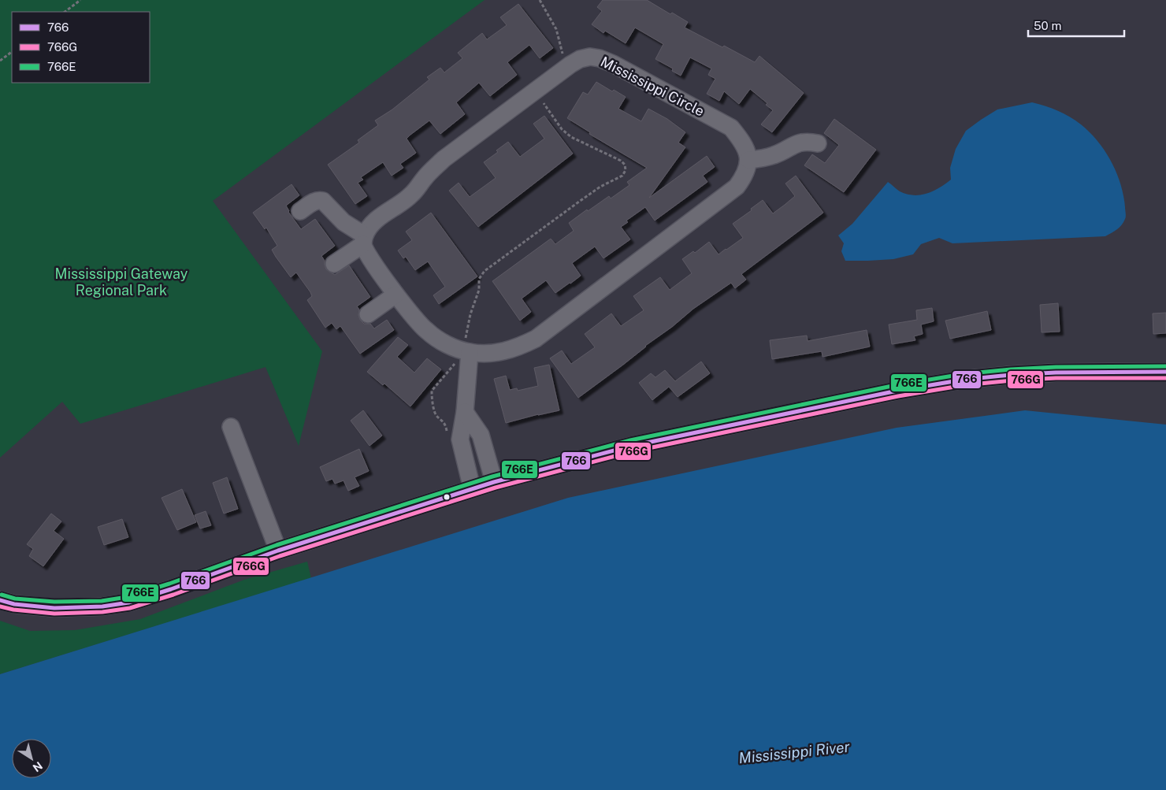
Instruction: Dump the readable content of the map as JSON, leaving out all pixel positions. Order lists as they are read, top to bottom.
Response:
{
  "streets": {
    "street": ["Mississippi Circle"]
  },
  "water": ["Mississippi River"],
  "parks": ["Mississippi Gateway Regional Park"],
  "lines": ["transit line 766E", "transit line 766", "transit line 766G"],
  "legend": ["766", "766G", "766E"],
  "scale_bar": "50 m",
  "north": "bottom right"
}
